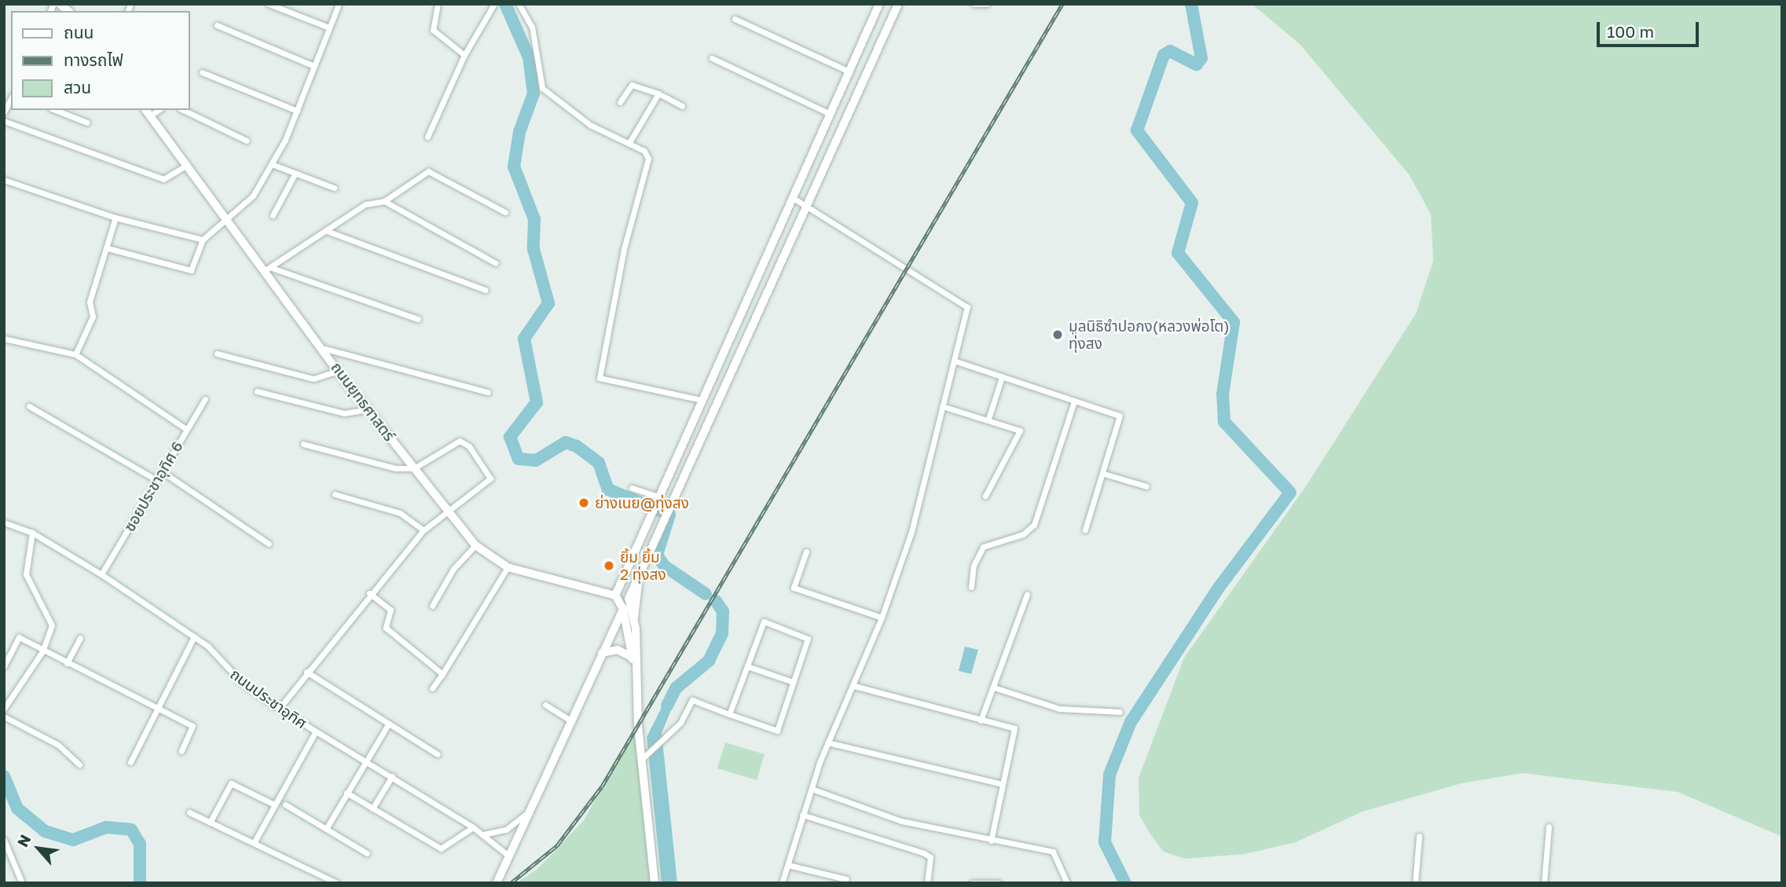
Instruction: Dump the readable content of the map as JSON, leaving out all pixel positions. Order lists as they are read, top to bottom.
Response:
{
  "streets": {
    "main road": ["ถนนยุทธศาสตร์"],
    "street": ["ซอยประชาอุทิศ 6", "ถนนประชาอุทิศ"]
  },
  "crossings": [
    ["ซอยประชาอุทิศ 6", "ถนนประชาอุทิศ"]
  ],
  "places": ["มูลนิธิซำปอกง(หลวงพ่อโต) ทุ่งสง", "ย่างเนย@ทุ่งสง", "ยิ้ม ยิ้ม 2 ทุ่งสง"],
  "legend": ["ถนน", "ทางรถไฟ", "สวน"],
  "scale_bar": "100 m",
  "north": "top left"
}
